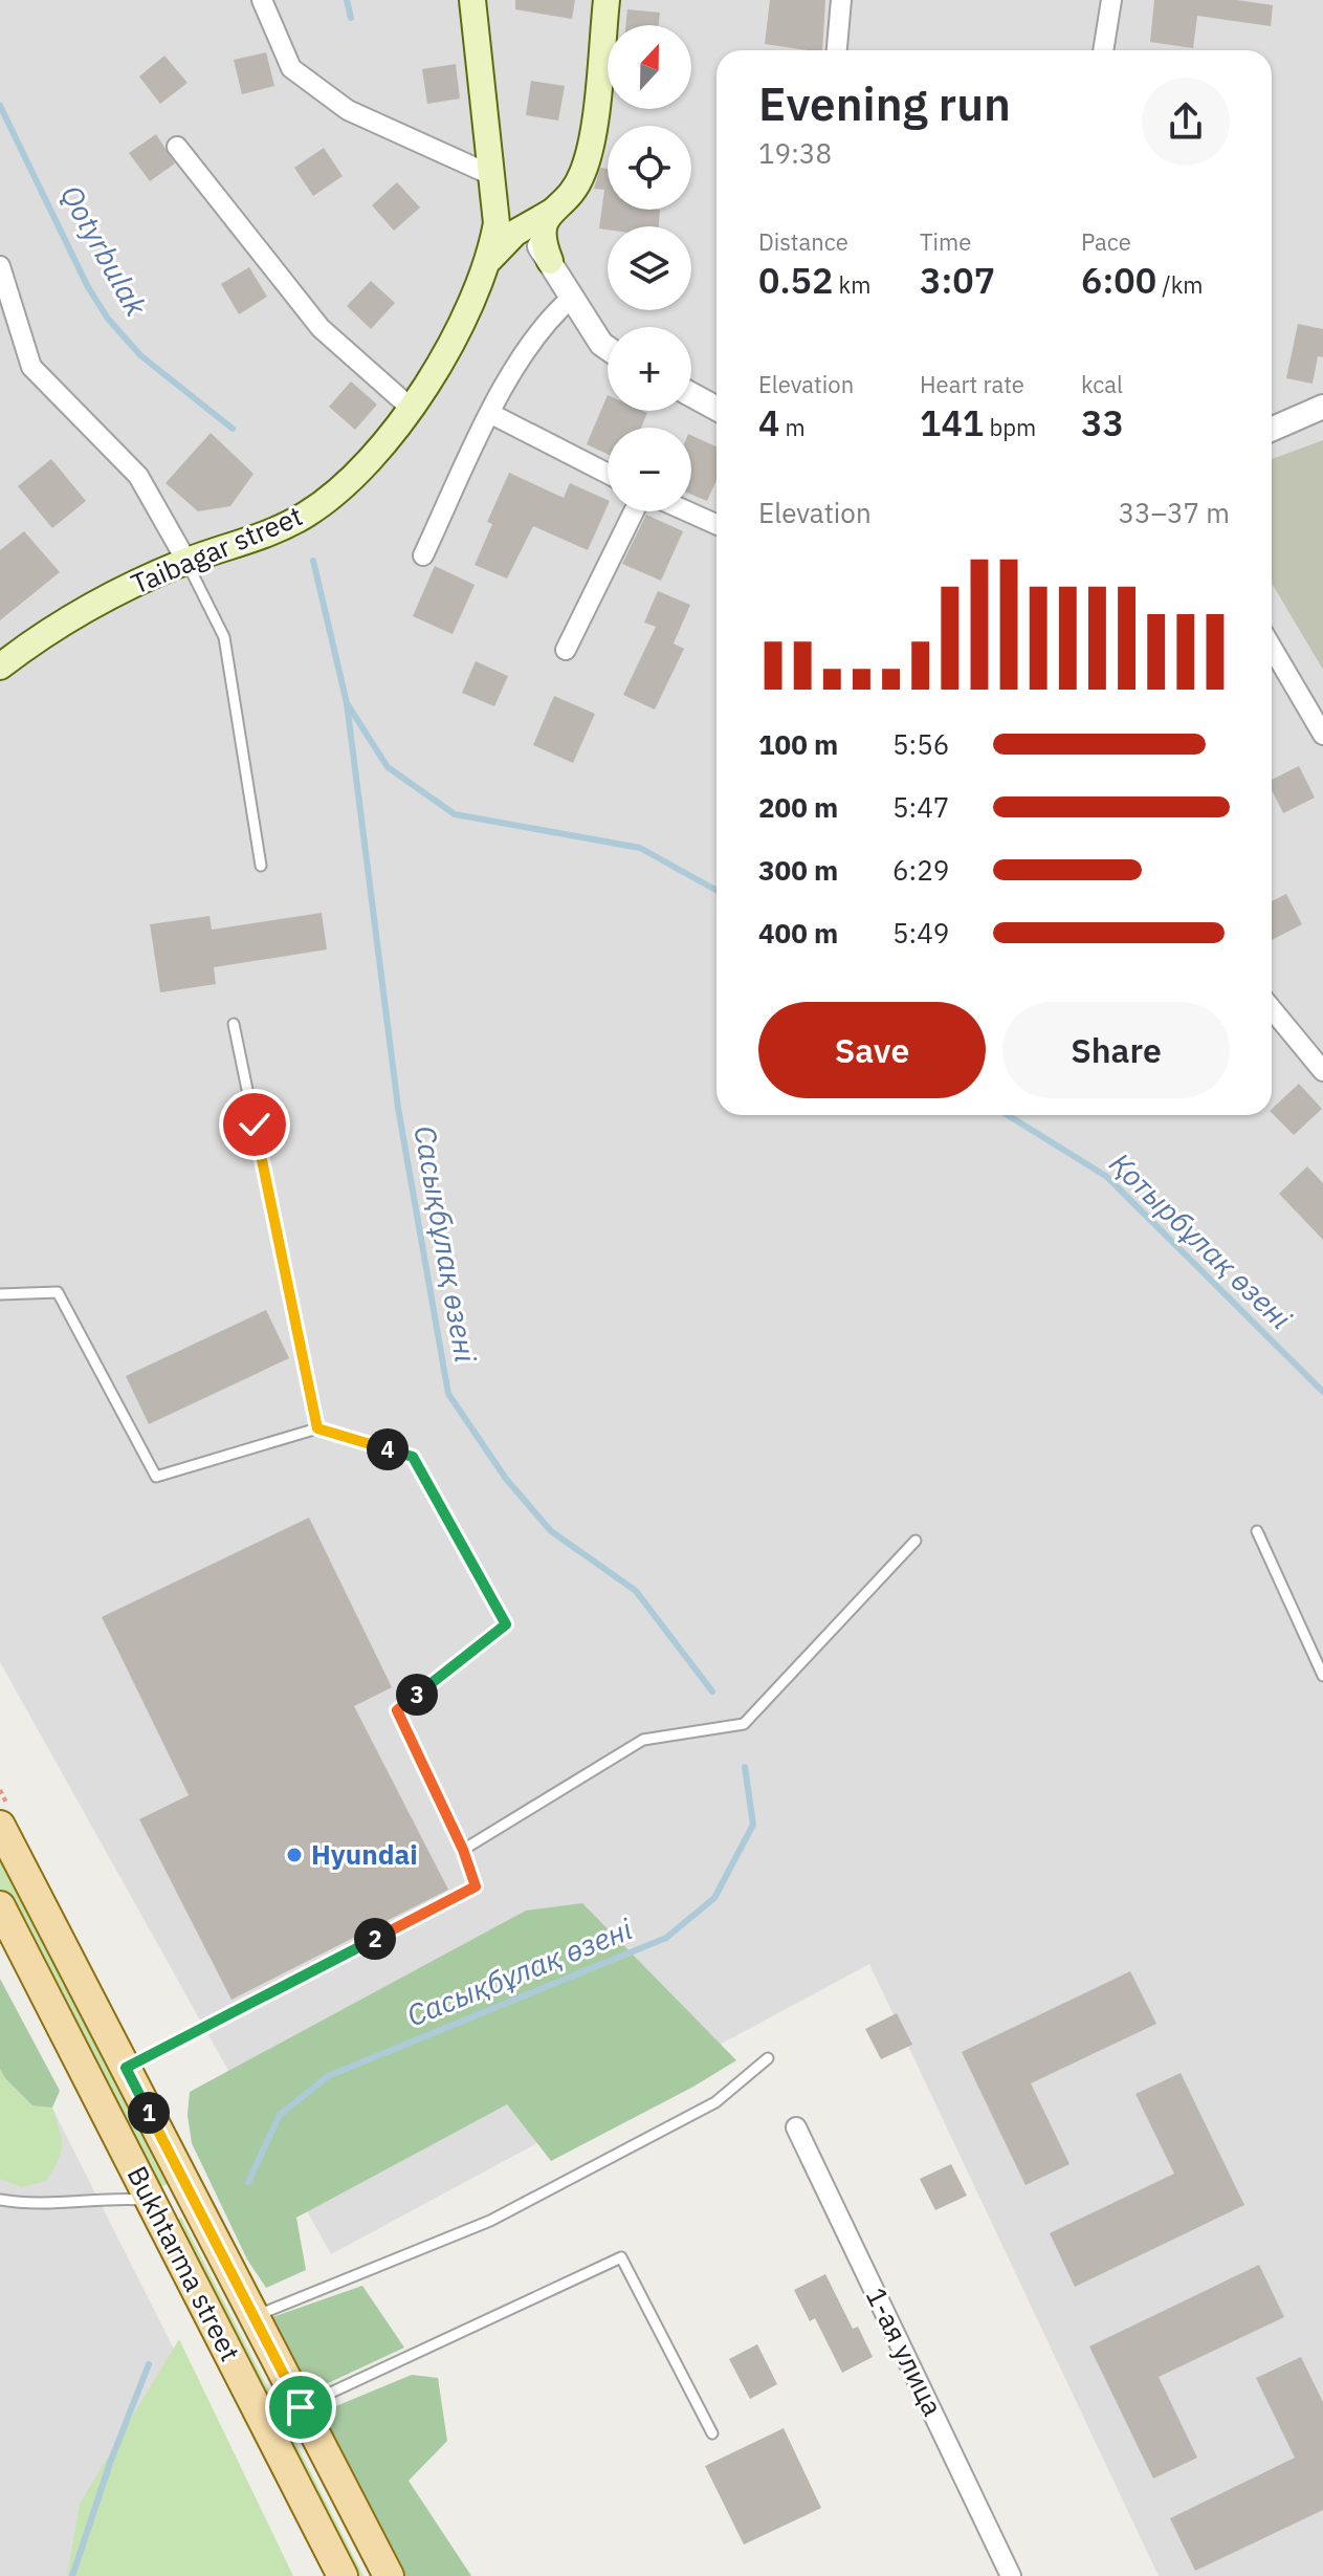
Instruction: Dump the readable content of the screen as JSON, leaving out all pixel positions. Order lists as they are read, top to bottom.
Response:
{
  "streets": {
    "main road": ["Taibagar street", "Bukhtarma street"],
    "street": ["1-ая улица"]
  },
  "water": ["Qotyrbulak", "Қотырбұлақ өзені", "Сасықбұлақ өзені"],
  "places": ["Hyundai"],
  "north": "top",
  "page": {
    "map_buttons": ["+", "−"],
    "heading": ["Evening run", "19:38"],
    "stats": [
      ["Distance", "0.52 km"],
      ["Time", "3:07"],
      ["Pace", "6:00 /km"],
      ["Elevation", "4 m"],
      ["Heart rate", "141 bpm"],
      ["kcal", "33"]
    ],
    "chart": ["Elevation", "33–37 m"],
    "list": [
      {
        "name": "100 m",
        "note": "5:56"
      },
      {
        "name": "200 m",
        "note": "5:47"
      },
      {
        "name": "300 m",
        "note": "6:29"
      },
      {
        "name": "400 m",
        "note": "5:49"
      }
    ],
    "buttons": ["Save", "Share"],
    "pins": [
      "4",
      "3",
      "2",
      "1"
    ]
  }
}
